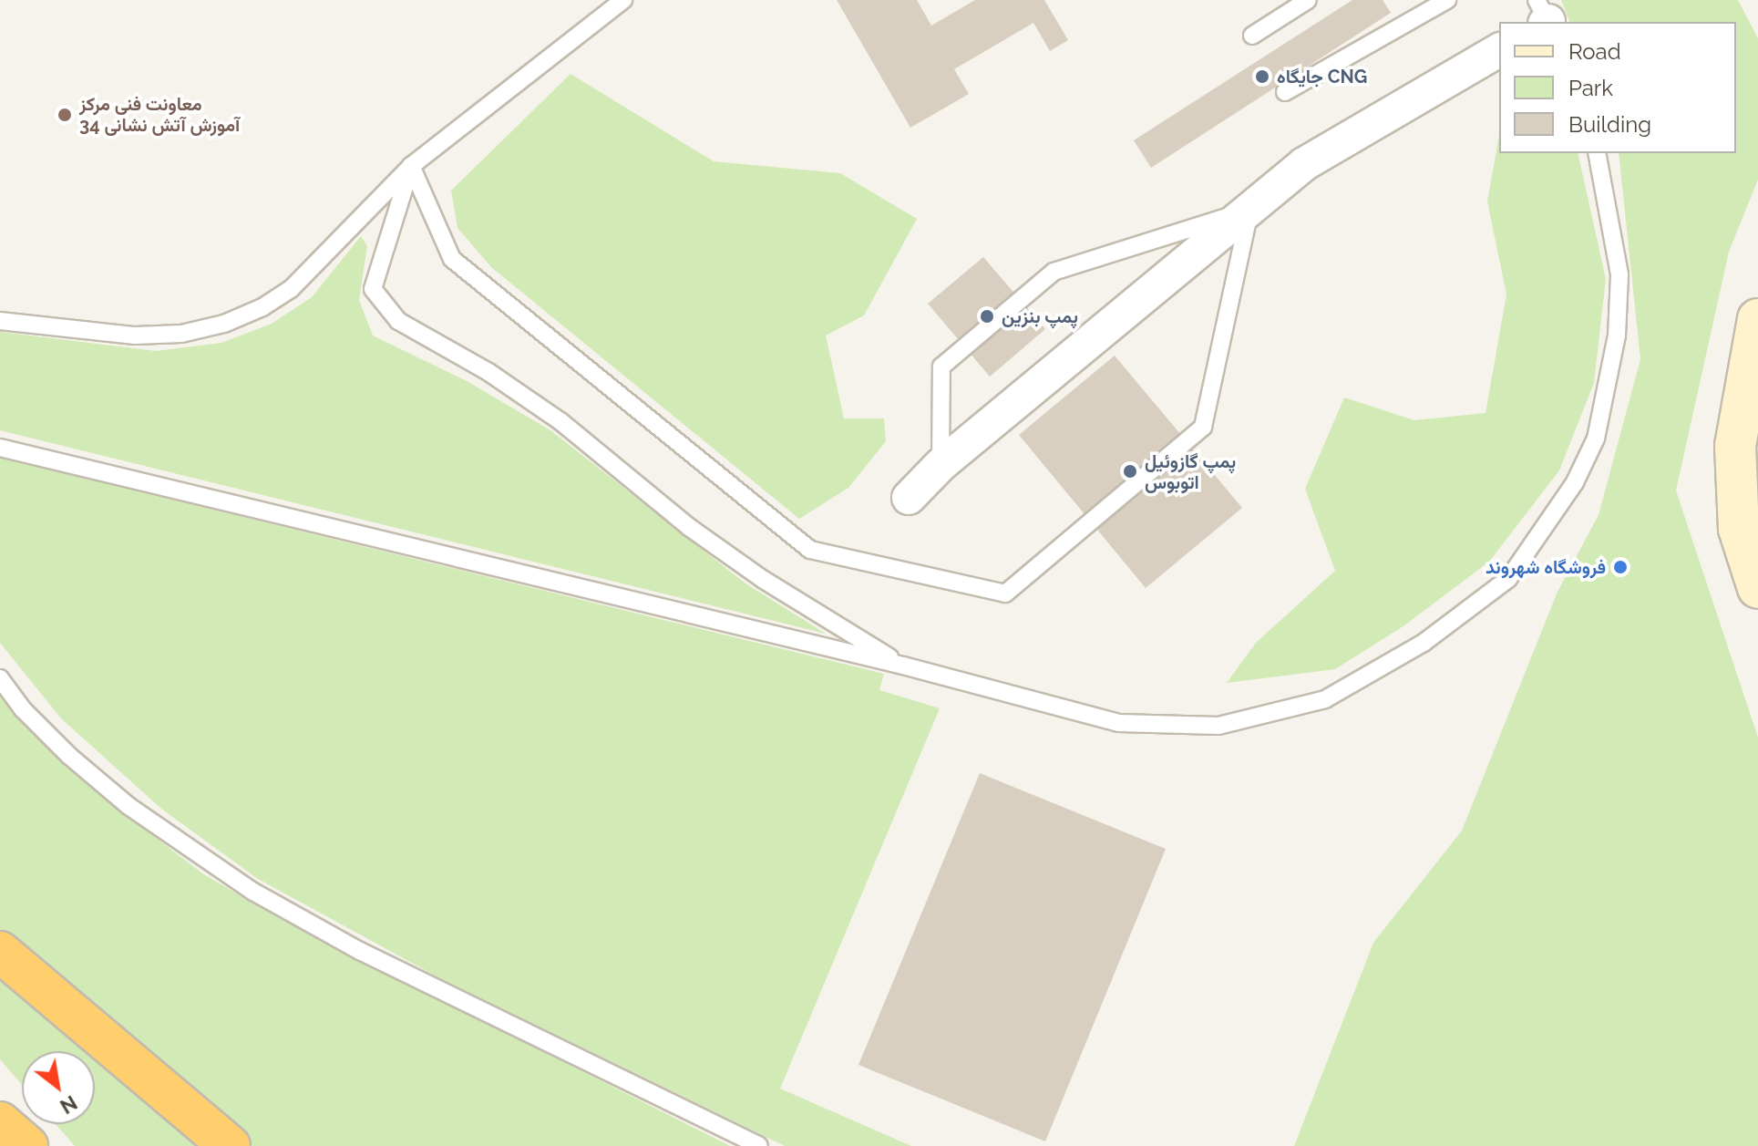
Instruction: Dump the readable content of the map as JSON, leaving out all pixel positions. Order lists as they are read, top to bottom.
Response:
{
  "places": [
    "جایگاه CNG",
    "معاونت فنی مرکز آموزش آتش نشانی 34",
    "پمپ بنزین",
    "پمپ گازوئیل اتوبوس",
    "فروشگاه شهروند"
  ],
  "legend": ["Road", "Park", "Building"],
  "north": "bottom right"
}
